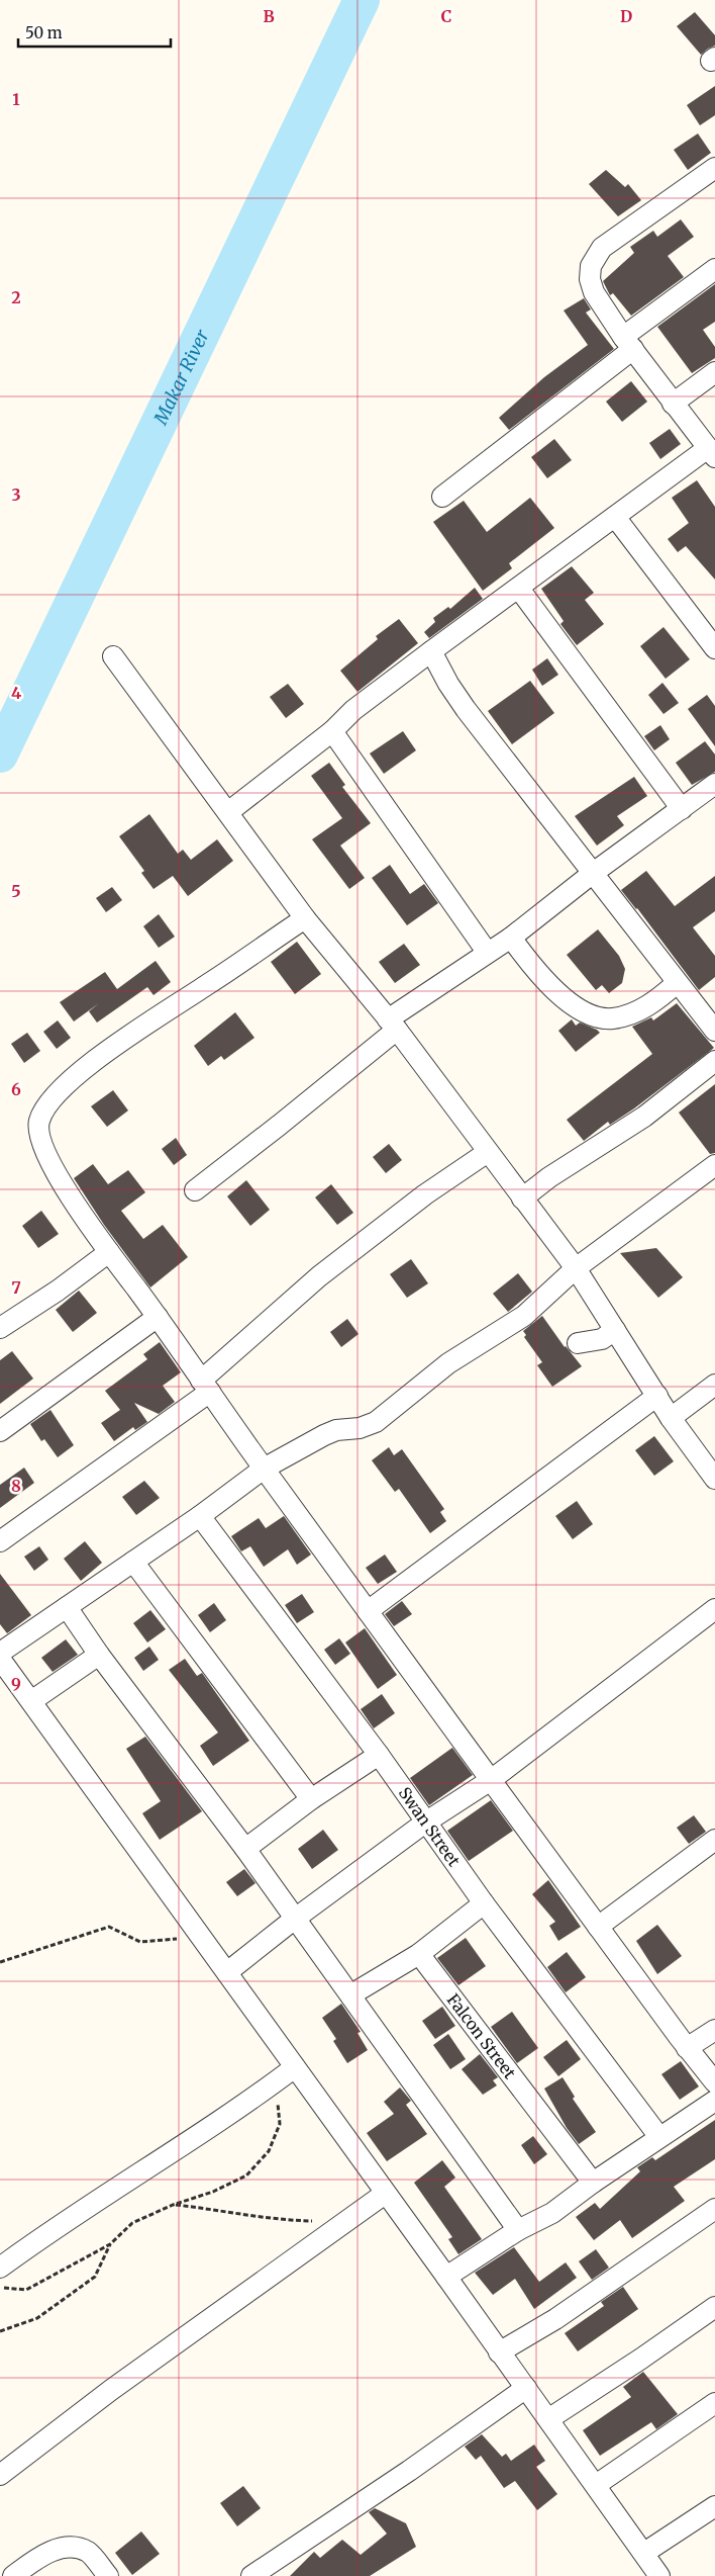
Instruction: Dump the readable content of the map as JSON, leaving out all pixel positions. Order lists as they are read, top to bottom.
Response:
{
  "streets": {
    "street": ["Swan Street", "Falcon Street"]
  },
  "water": ["Makar River"],
  "scale_bar": "50 m",
  "grid": {
    "columns": ["B", "C", "D"],
    "rows": [
      "1",
      "2",
      "3",
      "4",
      "5",
      "6",
      "7",
      "8",
      "9"
    ]
  }
}
